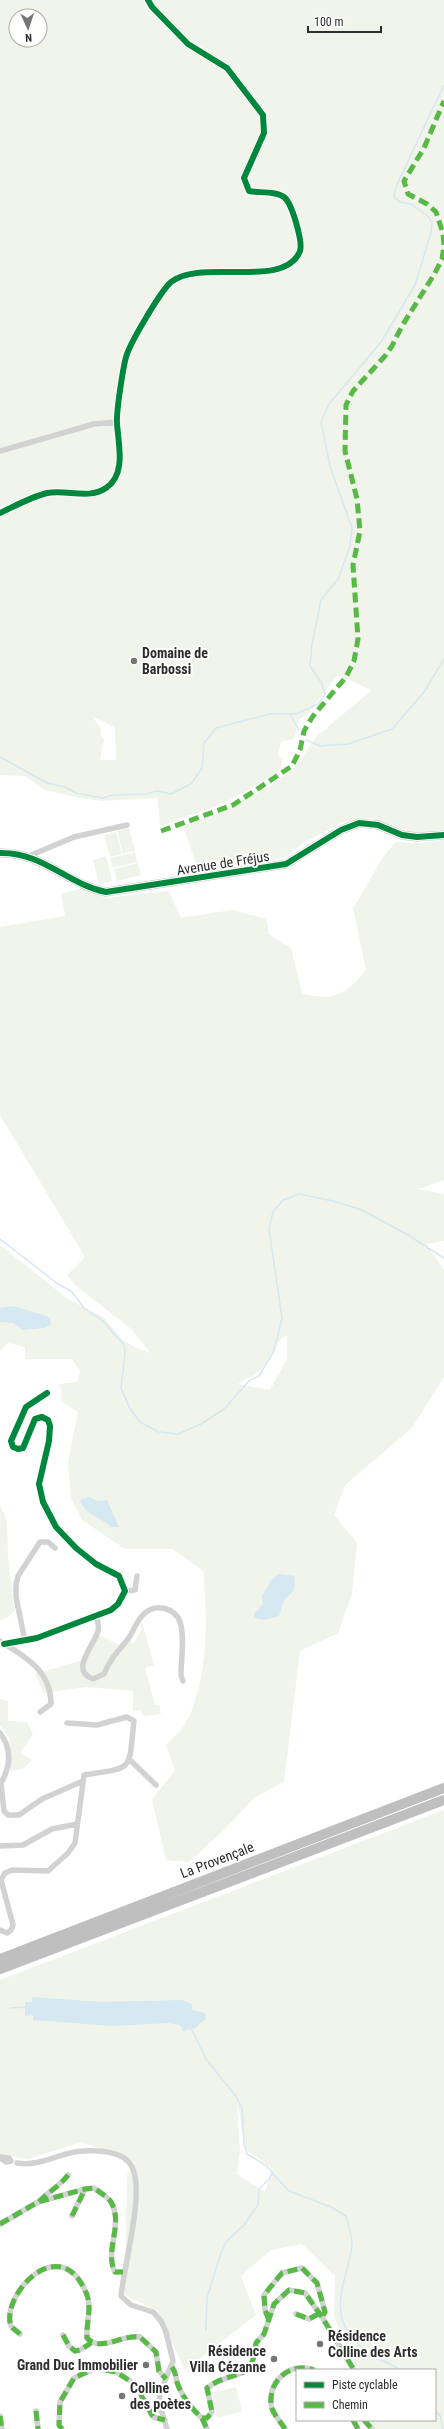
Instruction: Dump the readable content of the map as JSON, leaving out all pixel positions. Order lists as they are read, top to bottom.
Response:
{
  "streets": {
    "highway": ["La Provençale"],
    "main road": ["Avenue de Fréjus"]
  },
  "places": [
    "Domaine de Barbossi",
    "Résidence Colline des Arts",
    "Résidence Villa Cézanne",
    "Grand Duc Immobilier",
    "Colline des poètes"
  ],
  "legend": ["Piste cyclable", "Chemin"],
  "scale_bar": "100 m",
  "north": "bottom"
}
